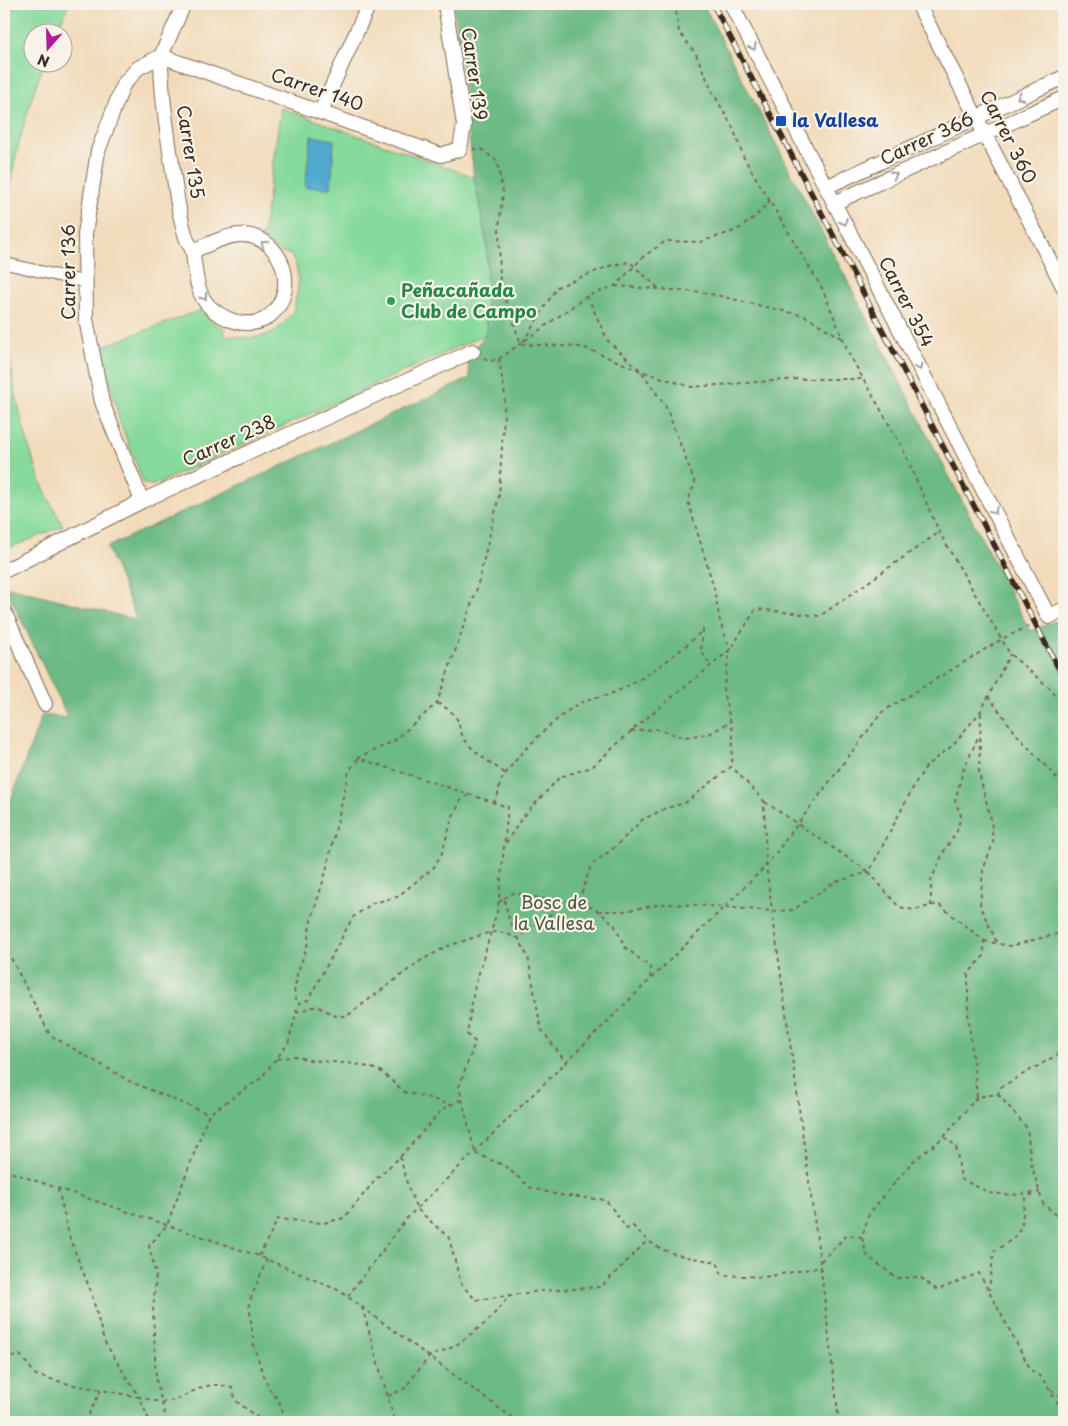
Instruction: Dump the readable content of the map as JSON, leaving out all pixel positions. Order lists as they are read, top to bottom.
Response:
{
  "streets": {
    "street": [
      "Carrer 139",
      "Carrer 140",
      "Carrer 360",
      "Carrer 366",
      "Carrer 135",
      "Carrer 136",
      "Carrer 354",
      "Carrer 238"
    ]
  },
  "crossings": [
    ["Carrer 139", "Carrer 140"],
    ["Carrer 140", "Carrer 135"],
    ["Carrer 140", "Carrer 136"],
    ["Carrer 360", "Carrer 366"],
    ["Carrer 366", "Carrer 354"],
    ["Carrer 135", "Carrer 136"],
    ["Carrer 136", "Carrer 238"]
  ],
  "one_way": ["Carrer 354"],
  "parks": ["Bosc de la Vallesa"],
  "places": {
    "transit": ["la Vallesa"],
    "other": ["Peñacañada Club de Campo"]
  },
  "north": "bottom"
}
